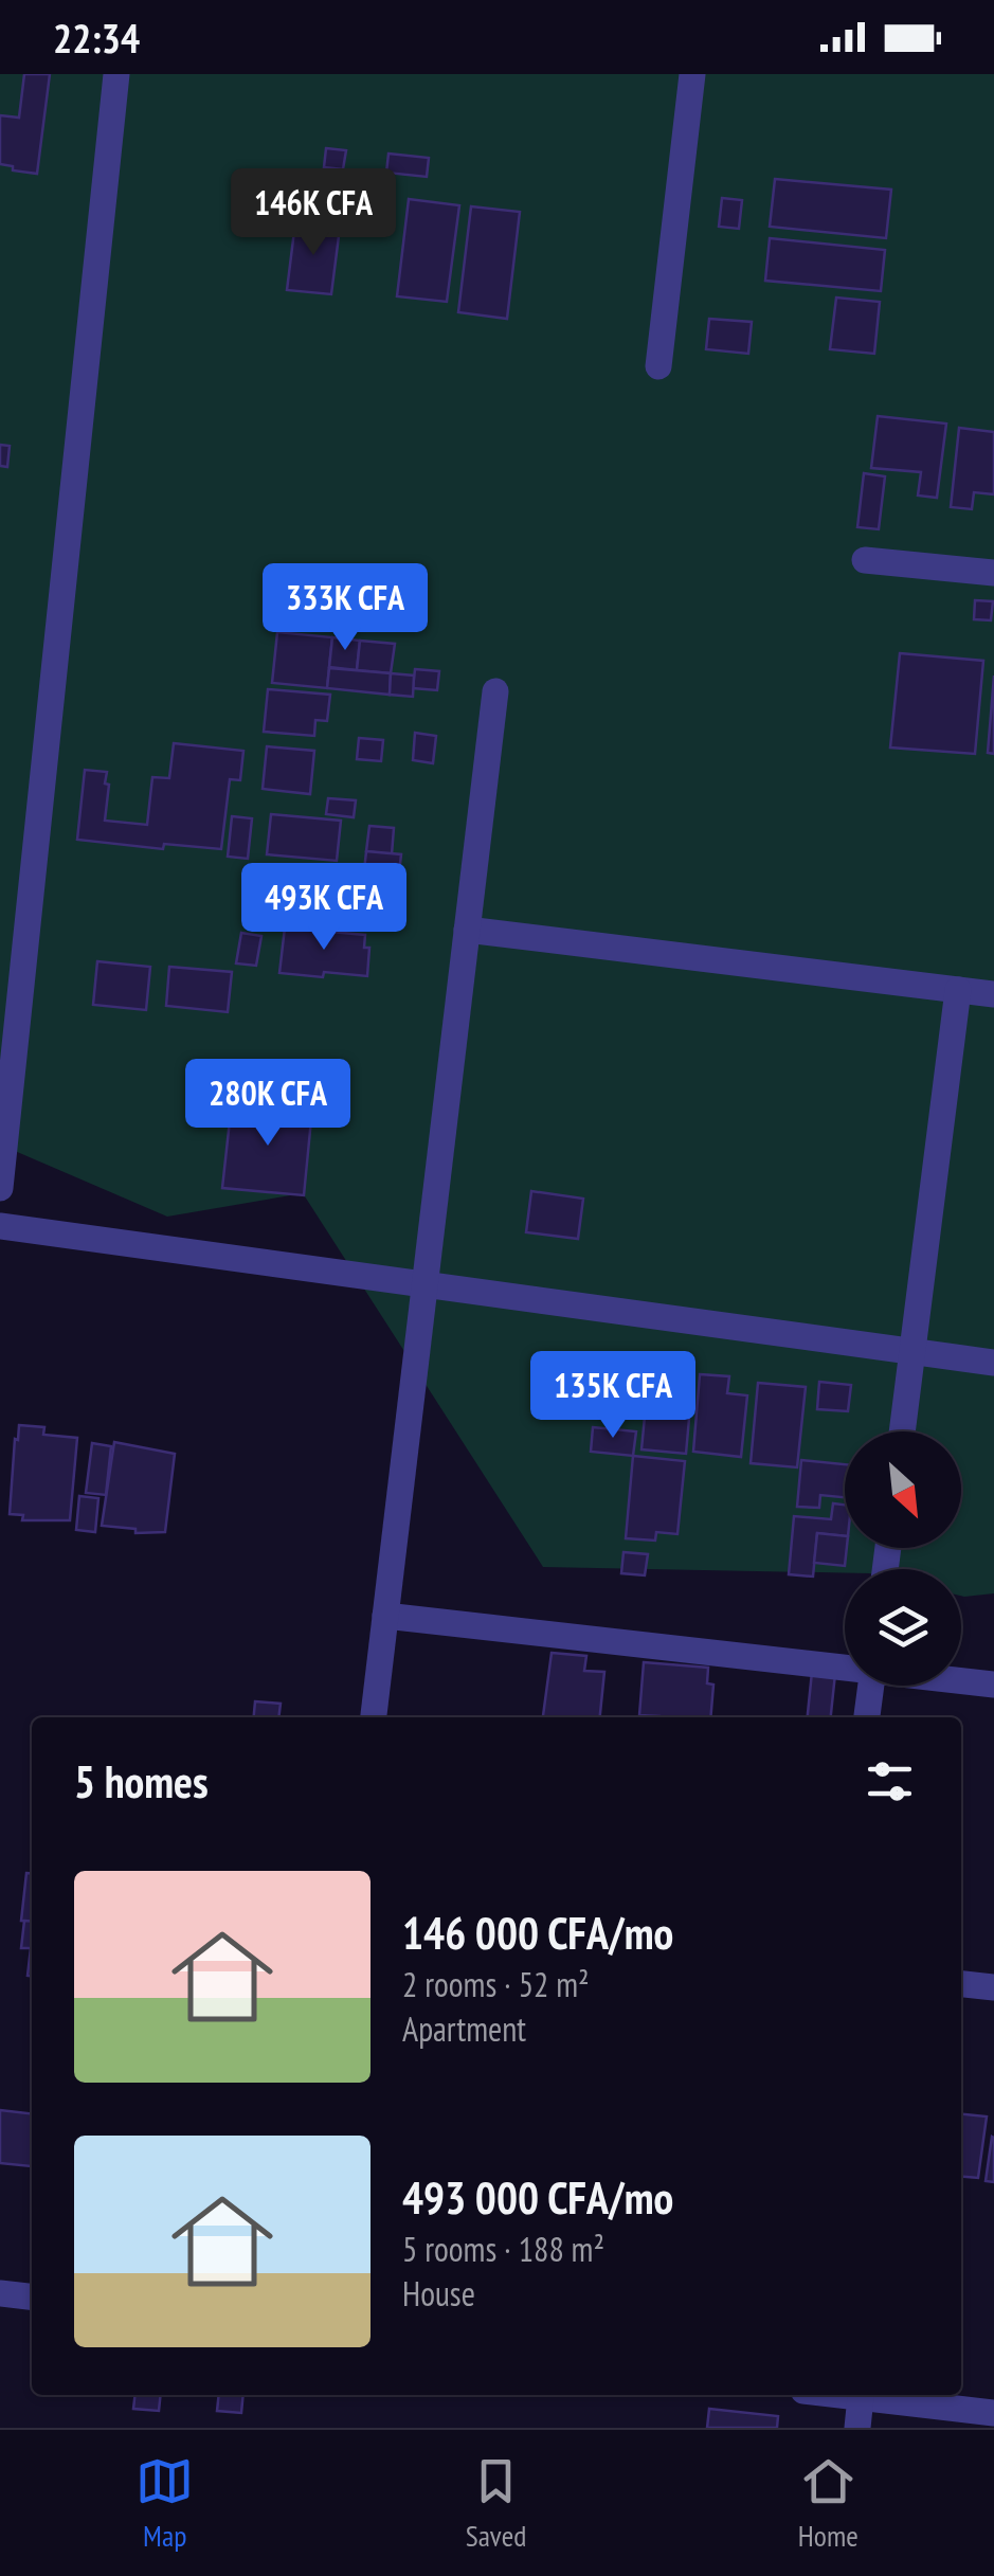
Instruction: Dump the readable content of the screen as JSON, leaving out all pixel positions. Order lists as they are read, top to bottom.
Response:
{
  "north": "bottom right",
  "page": {
    "status": "22:34",
    "price": [
      "146K CFA",
      "333K CFA",
      "493K CFA",
      "280K CFA",
      "135K CFA"
    ],
    "heading": "5 homes",
    "list": [
      {
        "name": "146 000 CFA/mo",
        "note": "2 rooms · 52 m² · Apartment"
      },
      {
        "name": "493 000 CFA/mo",
        "note": "5 rooms · 188 m² · House"
      }
    ],
    "tabs": ["Map", "Saved", "Home"]
  }
}
